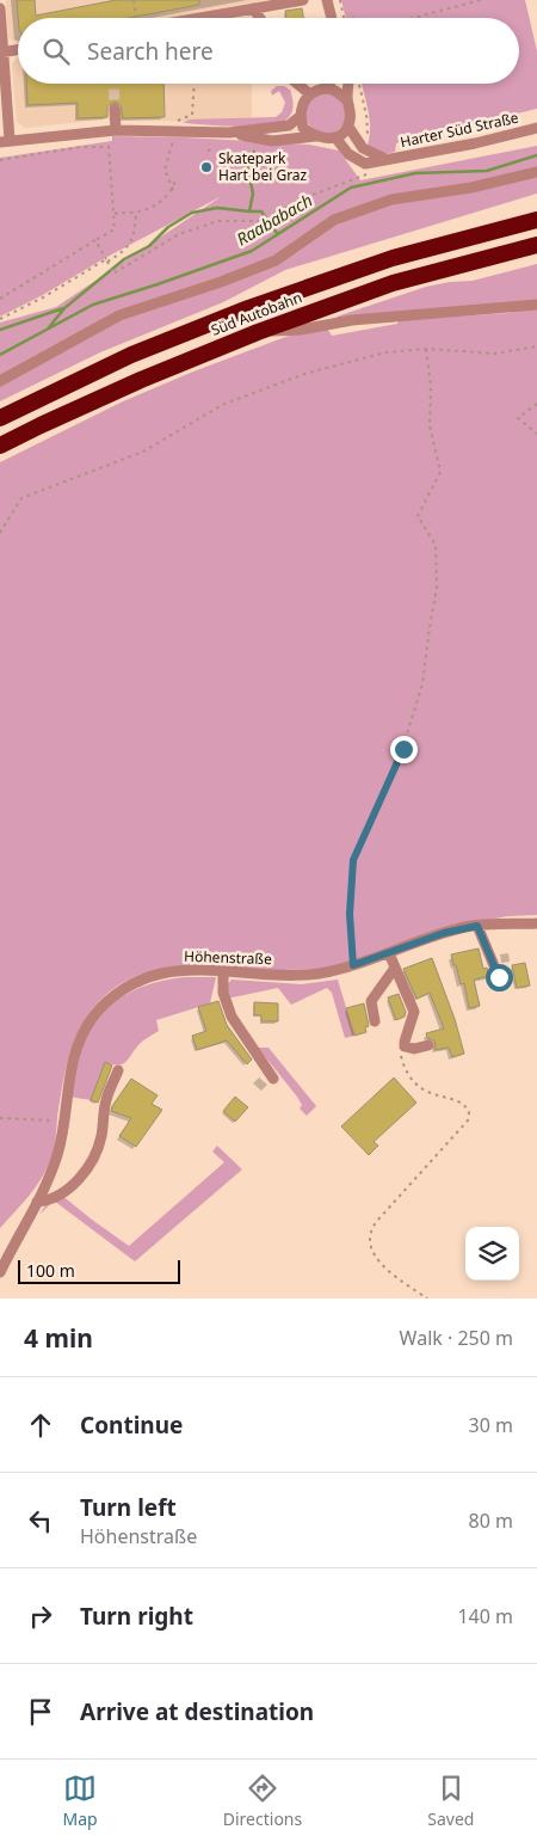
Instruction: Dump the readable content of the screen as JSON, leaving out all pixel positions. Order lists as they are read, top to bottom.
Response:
{
  "streets": {
    "highway": ["Süd Autobahn"],
    "street": ["Harter Süd Straße", "Höhenstraße"]
  },
  "water": ["Raababach"],
  "places": ["Skatepark Hart bei Graz"],
  "scale_bar": "100 m",
  "page": {
    "search": "Search here",
    "scale": "100 m",
    "heading": ["4 min", "Walk · 250 m"],
    "list": [
      ["Continue", "30 m"],
      ["Turn left", "Höhenstraße", "80 m"],
      ["Turn right", "140 m"],
      "Arrive at destination"
    ],
    "nav": ["Map", "Directions", "Saved"]
  }
}
